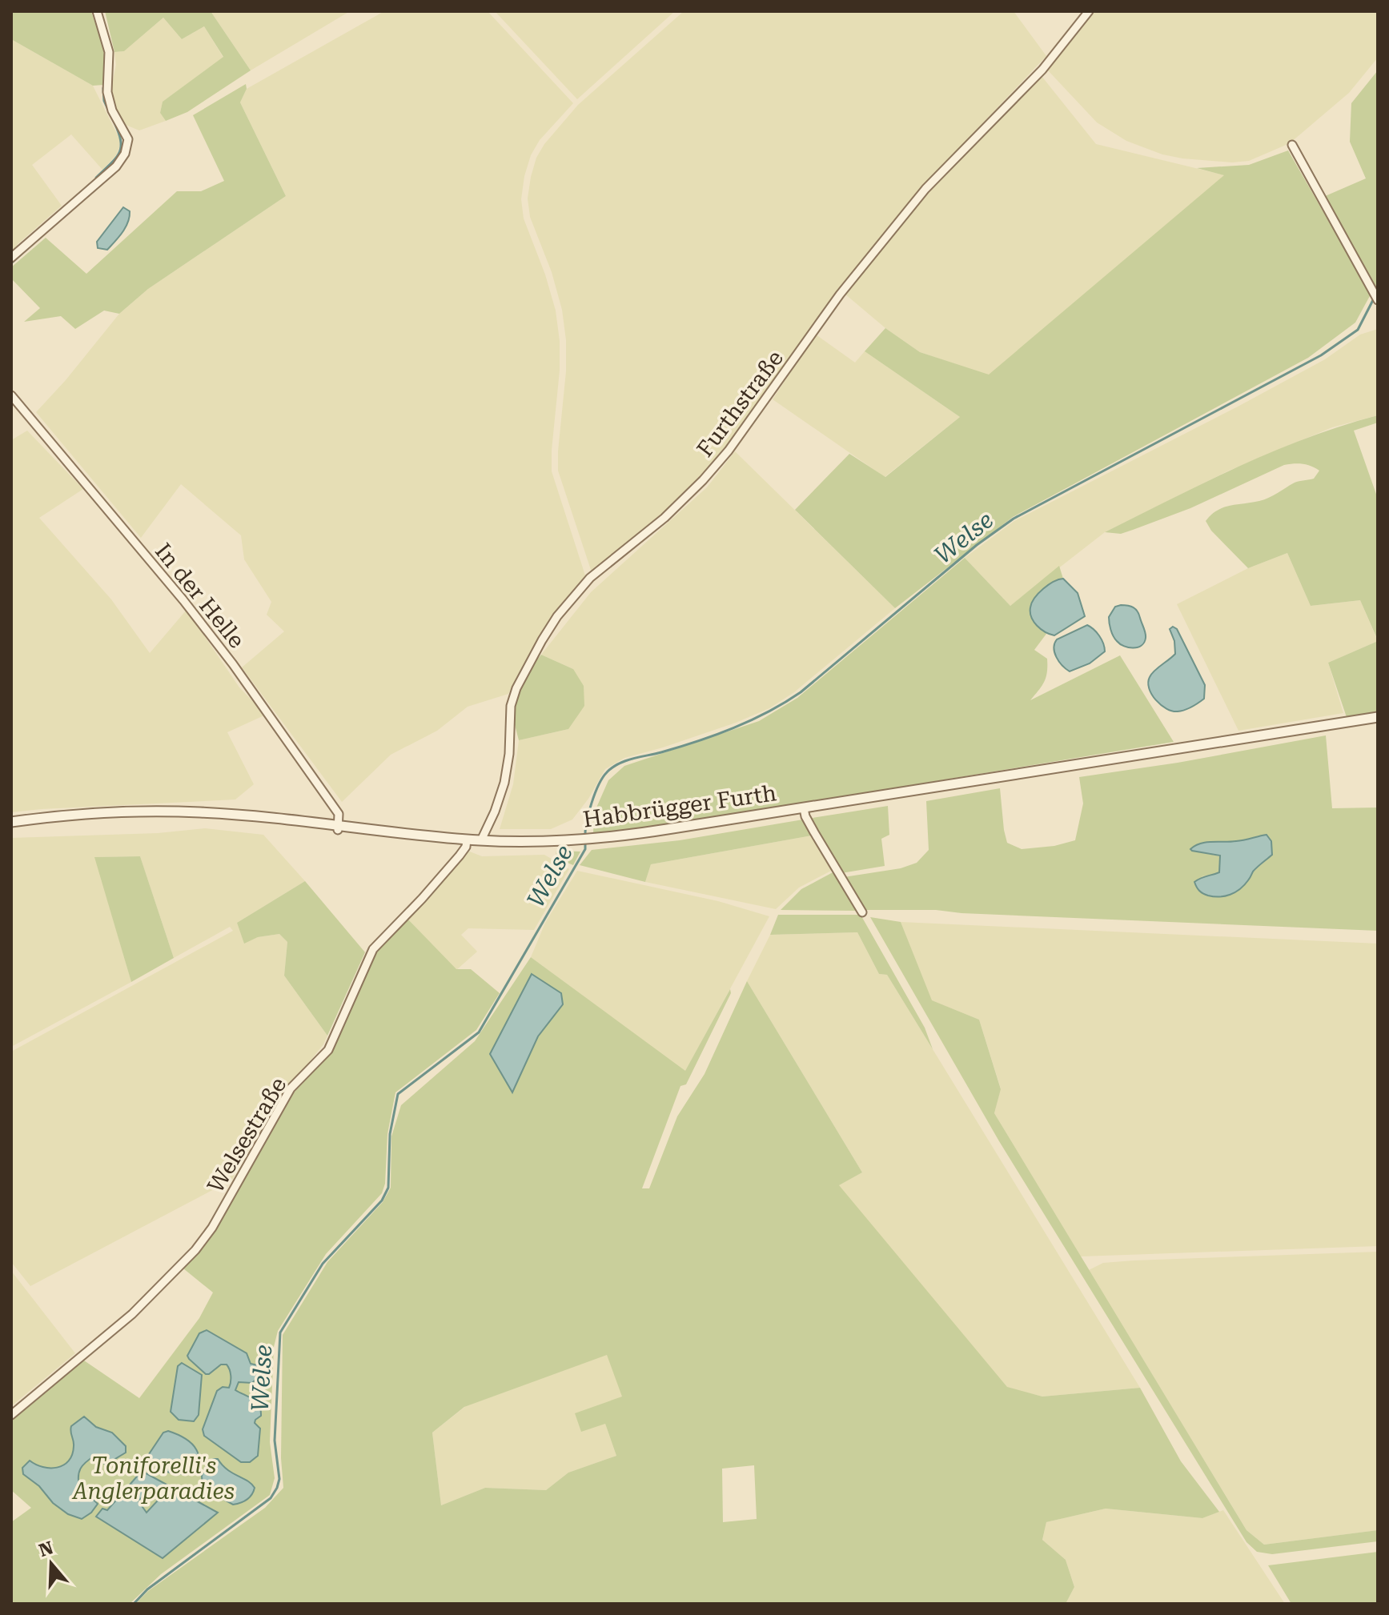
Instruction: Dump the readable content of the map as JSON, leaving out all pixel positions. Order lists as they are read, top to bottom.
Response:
{
  "streets": {
    "street": [
      "Furthstraße",
      "In der Helle",
      "Habbrügger Furth",
      "Welsestraße"
    ]
  },
  "crossings": [
    ["Furthstraße", "Habbrügger Furth"],
    ["In der Helle", "Habbrügger Furth"],
    ["Habbrügger Furth", "Welsestraße"]
  ],
  "water": ["Welse"],
  "parks": ["Toniforelli's Anglerparadies"],
  "north": "top"
}
